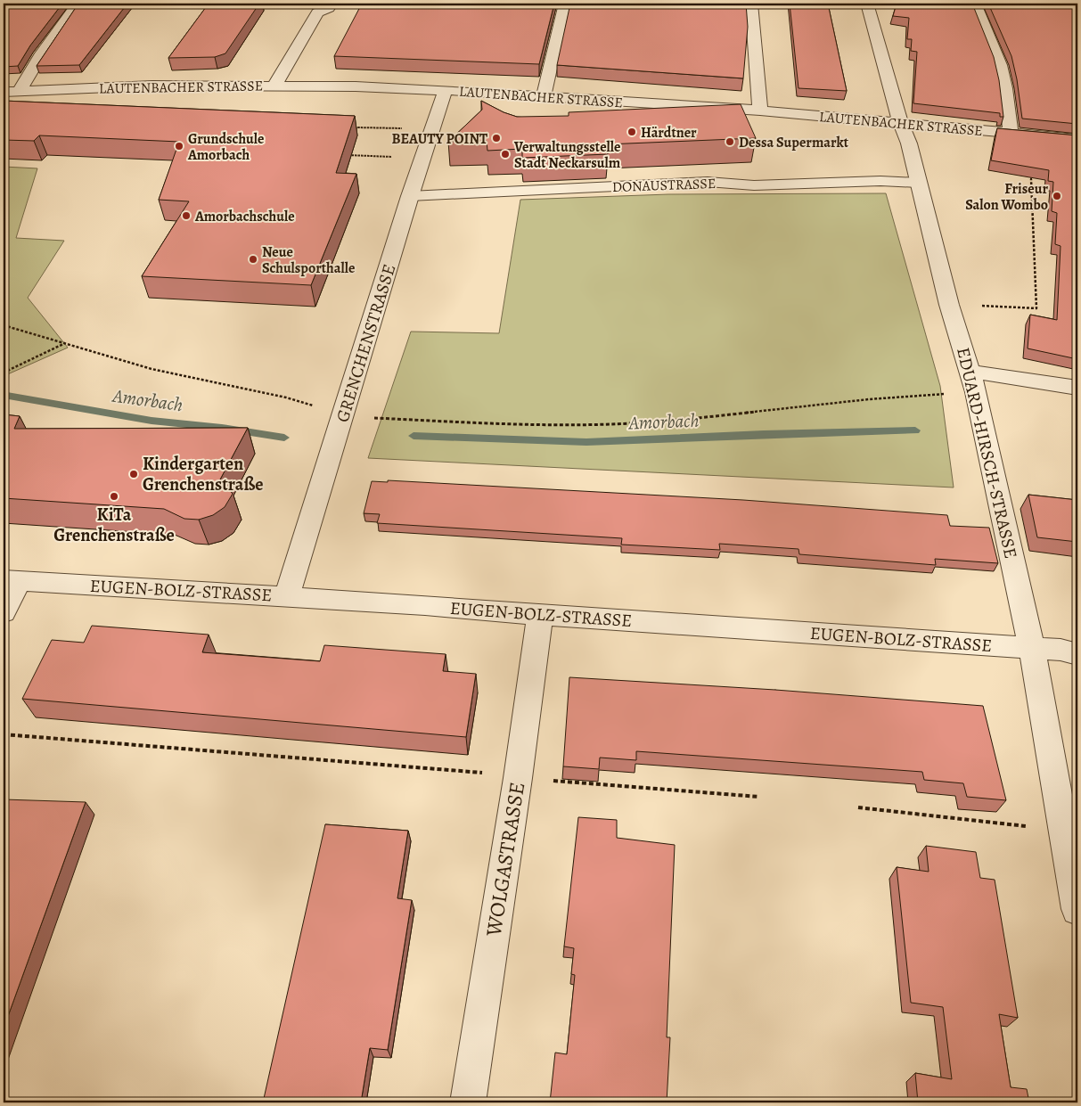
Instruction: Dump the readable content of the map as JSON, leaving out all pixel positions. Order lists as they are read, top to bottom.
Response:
{
  "streets": {
    "street": [
      "LAUTENBACHER STRASSE",
      "GRENCHENSTRASSE",
      "EDUARD-HIRSCH-STRASSE",
      "EUGEN-BOLZ-STRASSE",
      "WOLGASTRASSE"
    ],
    "lane": ["DONAUSTRASSE"]
  },
  "crossings": [
    ["LAUTENBACHER STRASSE", "GRENCHENSTRASSE"],
    ["LAUTENBACHER STRASSE", "EDUARD-HIRSCH-STRASSE"],
    ["DONAUSTRASSE", "GRENCHENSTRASSE"],
    ["DONAUSTRASSE", "EDUARD-HIRSCH-STRASSE"],
    ["GRENCHENSTRASSE", "EUGEN-BOLZ-STRASSE"],
    ["EDUARD-HIRSCH-STRASSE", "EUGEN-BOLZ-STRASSE"],
    ["EUGEN-BOLZ-STRASSE", "WOLGASTRASSE"]
  ],
  "water": ["Amorbach"],
  "places": [
    "Härdtner",
    "BEAUTY POINT",
    "Dessa Supermarkt",
    "Grundschule Amorbach",
    "Verwaltungsstelle Stadt Neckarsulm",
    "Friseur Salon Wombo",
    "Amorbachschule",
    "Neue Schulsporthalle",
    "Kindergarten Grenchenstraße",
    "KiTa Grenchenstraße"
  ]
}
